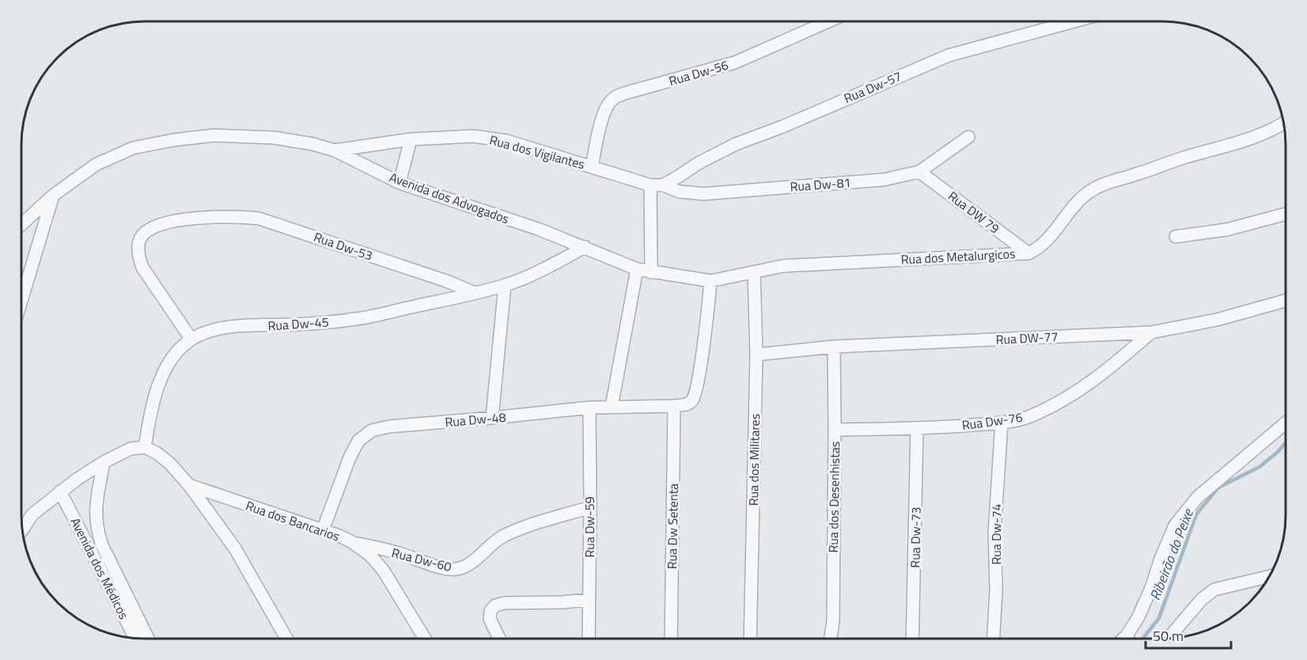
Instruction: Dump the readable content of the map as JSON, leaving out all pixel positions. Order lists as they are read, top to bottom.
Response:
{
  "streets": {
    "street": [
      "Rua Dw-56",
      "Rua Dw-57",
      "Rua dos Vigilantes",
      "Rua Dw-81",
      "Avenida dos Advogados",
      "Rua DW 79",
      "Rua Dw-53",
      "Rua dos Metalurgicos",
      "Rua Dw-45",
      "Rua DW-77",
      "Rua Dw-48",
      "Rua Dw-76",
      "Rua dos Militares",
      "Rua dos Desenhistas",
      "Rua dos Bancarios",
      "Rua Dw Setenta",
      "Rua Dw-59",
      "Rua Dw-74",
      "Rua Dw-73",
      "Rua Dw-60",
      "Avenida dos Médicos"
    ]
  },
  "crossings": [
    ["Rua Dw-56", "Rua dos Vigilantes"],
    ["Rua Dw-57", "Rua Dw-81"],
    ["Rua dos Vigilantes", "Avenida dos Advogados"],
    ["Rua Dw-81", "Rua DW 79"],
    ["Avenida dos Advogados", "Rua dos Metalurgicos"],
    ["Avenida dos Advogados", "Rua Dw-45"],
    ["Avenida dos Advogados", "Rua Dw-48"],
    ["Rua DW 79", "Rua dos Metalurgicos"],
    ["Rua Dw-53", "Rua Dw-45"],
    ["Rua dos Metalurgicos", "Rua Dw-48"],
    ["Rua dos Metalurgicos", "Rua dos Militares"],
    ["Rua DW-77", "Rua Dw-76"],
    ["Rua DW-77", "Rua dos Militares"],
    ["Rua DW-77", "Rua dos Desenhistas"],
    ["Rua Dw-48", "Rua dos Bancarios"],
    ["Rua Dw-48", "Rua Dw Setenta"],
    ["Rua Dw-48", "Rua Dw-59"],
    ["Rua Dw-76", "Rua dos Desenhistas"],
    ["Rua Dw-76", "Rua Dw-74"],
    ["Rua Dw-76", "Rua Dw-73"],
    ["Rua dos Bancarios", "Rua Dw-60"],
    ["Rua Dw-59", "Rua Dw-60"]
  ],
  "water": ["Ribeirão do Peixe"],
  "scale_bar": "50 m"
}
